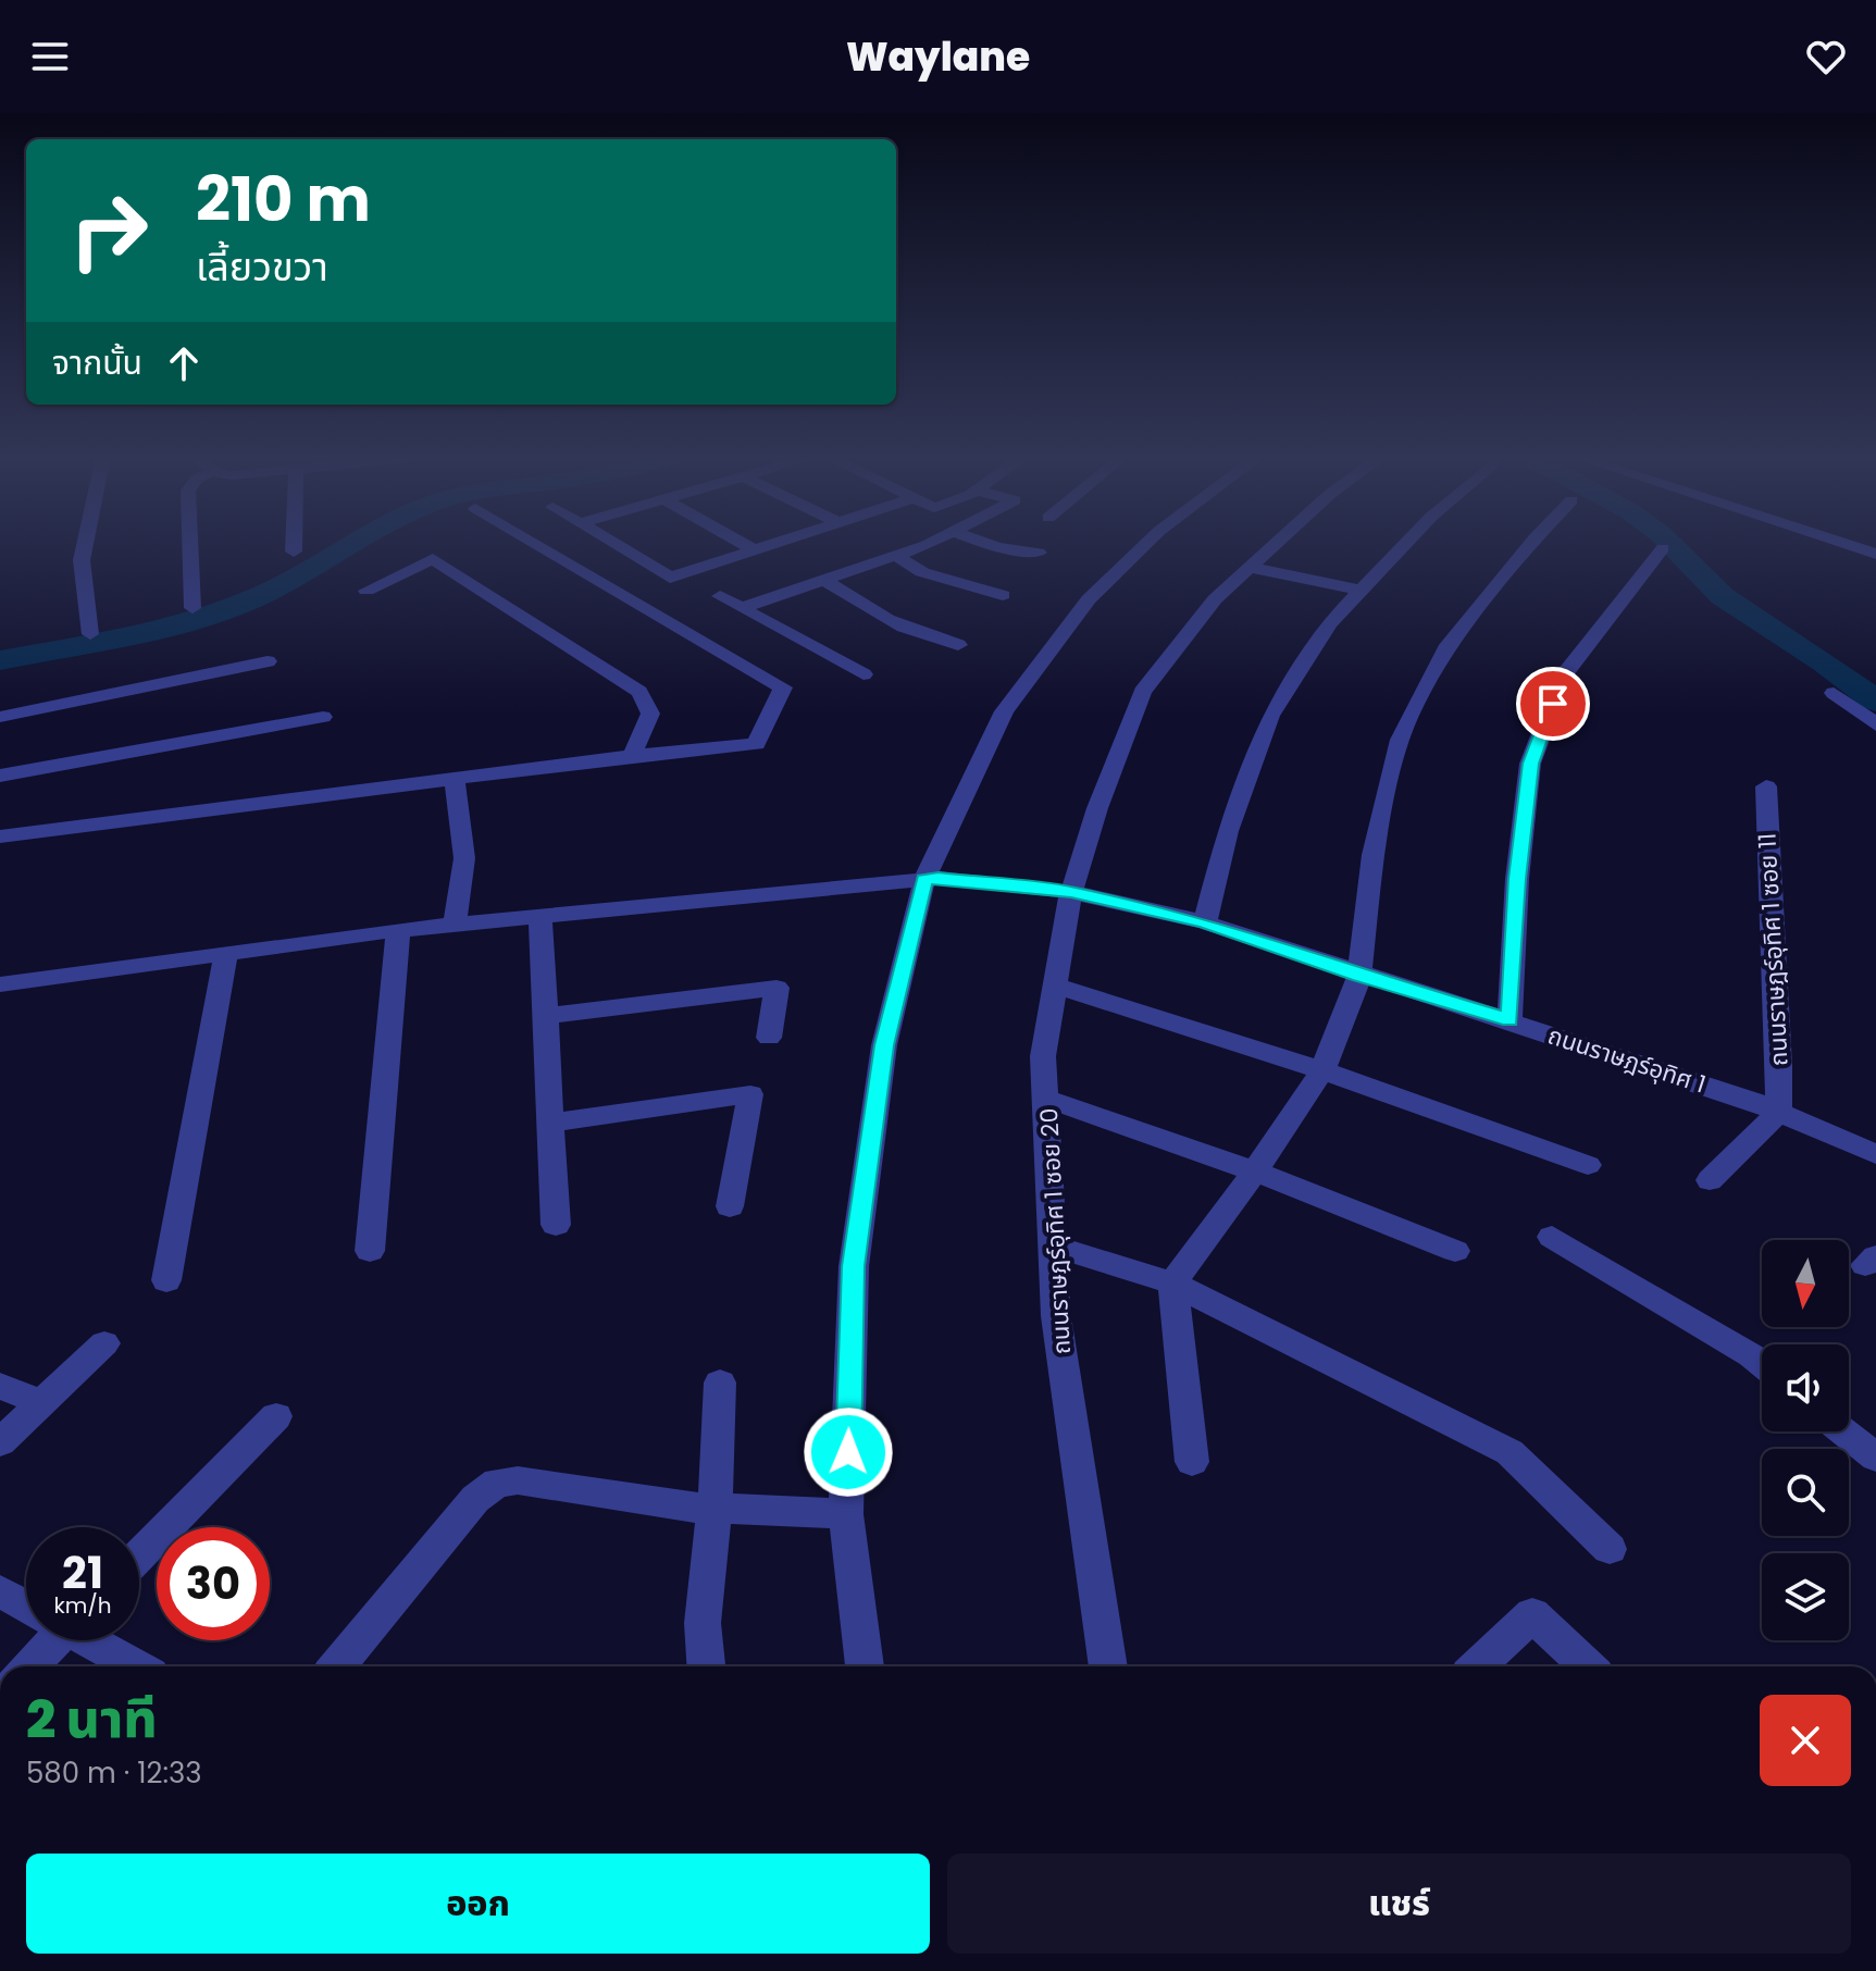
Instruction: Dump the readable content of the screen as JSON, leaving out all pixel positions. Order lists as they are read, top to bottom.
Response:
{
  "streets": {
    "street": ["ถนนราษฎร์อุทิศ 1 ซอย 11", "ถนนราษฎร์อุทิศ 1", "ถนนราษฎร์อุทิศ 1 ซอย 20"]
  },
  "crossings": [
    ["ถนนราษฎร์อุทิศ 1 ซอย 11", "ถนนราษฎร์อุทิศ 1"],
    ["ถนนราษฎร์อุทิศ 1", "ถนนราษฎร์อุทิศ 1 ซอย 20"]
  ],
  "north": "bottom",
  "page": {
    "header": "Waylane",
    "turn": ["210 m", "เลี้ยวขวา"],
    "then": "จากนั้น",
    "speed": "21 km/h",
    "limit": "30",
    "heading": ["2 นาที", "580 m · 12:33"],
    "buttons": ["ออก", "แชร์"]
  }
}
